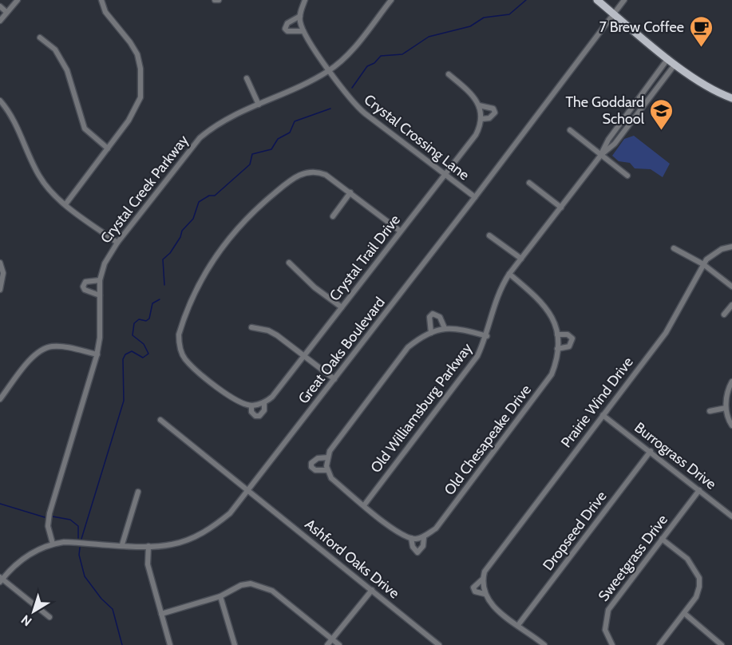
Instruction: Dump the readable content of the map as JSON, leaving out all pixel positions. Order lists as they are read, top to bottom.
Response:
{
  "streets": {
    "street": [
      "Crystal Crossing Lane",
      "Crystal Creek Parkway",
      "Crystal Trail Drive",
      "Great Oaks Boulevard",
      "Prairie Wind Drive",
      "Old Williamsburg Parkway",
      "Old Chesapeake Drive",
      "Burrograss Drive",
      "Dropseed Drive",
      "Sweetgrass Drive",
      "Ashford Oaks Drive"
    ]
  },
  "crossings": [
    ["Crystal Crossing Lane", "Crystal Creek Parkway"],
    ["Crystal Crossing Lane", "Crystal Trail Drive"],
    ["Crystal Crossing Lane", "Great Oaks Boulevard"],
    ["Crystal Creek Parkway", "Great Oaks Boulevard"],
    ["Great Oaks Boulevard", "Ashford Oaks Drive"],
    ["Prairie Wind Drive", "Burrograss Drive"],
    ["Prairie Wind Drive", "Dropseed Drive"],
    ["Old Williamsburg Parkway", "Old Chesapeake Drive"],
    ["Burrograss Drive", "Dropseed Drive"],
    ["Burrograss Drive", "Sweetgrass Drive"]
  ],
  "places": {
    "cafe": ["7 Brew Coffee"],
    "school or university": ["The Goddard School"]
  },
  "north": "bottom left"
}
